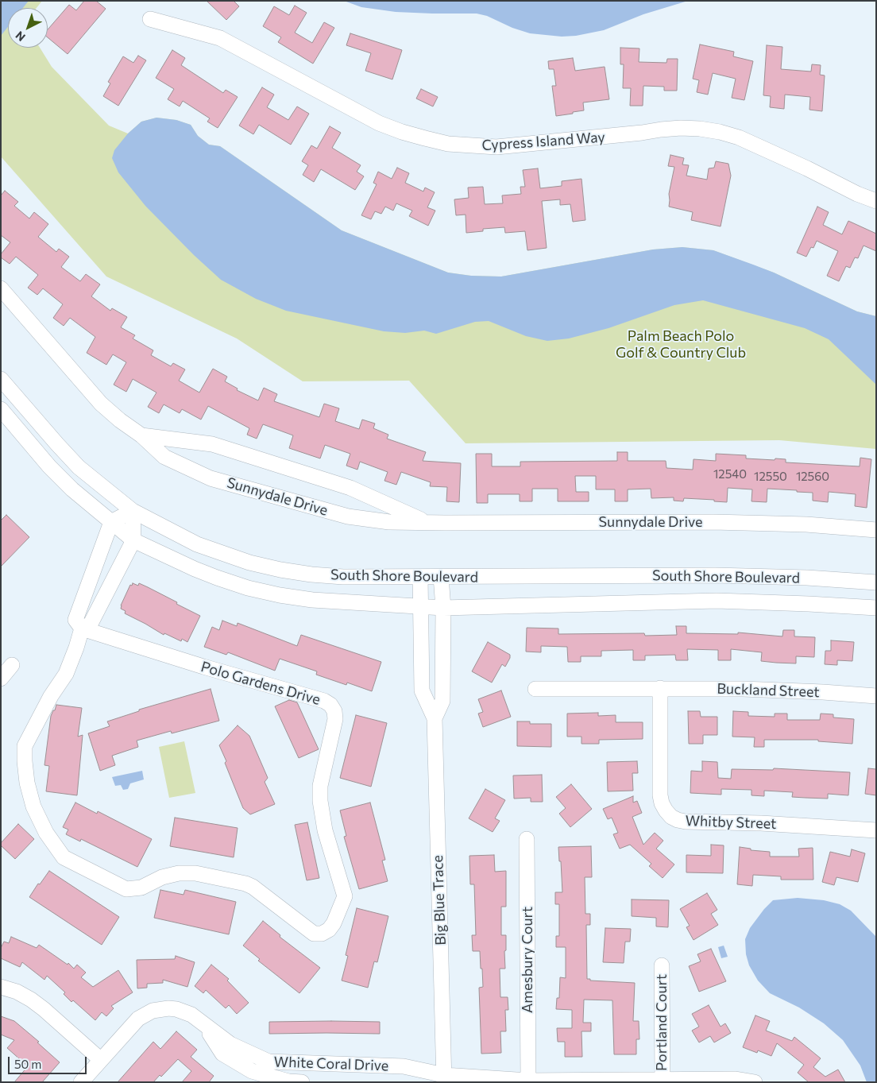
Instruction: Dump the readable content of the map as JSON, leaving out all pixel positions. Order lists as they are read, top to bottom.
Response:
{
  "streets": {
    "street": [
      "Cypress Island Way",
      "Sunnydale Drive",
      "South Shore Boulevard",
      "Polo Gardens Drive",
      "Buckland Street",
      "Whitby Street",
      "Big Blue Trace",
      "Amesbury Court",
      "Portland Court",
      "White Coral Drive"
    ]
  },
  "crossings": [
    ["South Shore Boulevard", "Polo Gardens Drive"],
    ["South Shore Boulevard", "Big Blue Trace"],
    ["Buckland Street", "Whitby Street"],
    ["Big Blue Trace", "White Coral Drive"]
  ],
  "parks": ["Palm Beach Polo Golf & Country Club"],
  "house_numbers": ["12540", "12550", "12560"],
  "scale_bar": "50 m",
  "north": "bottom left"
}
